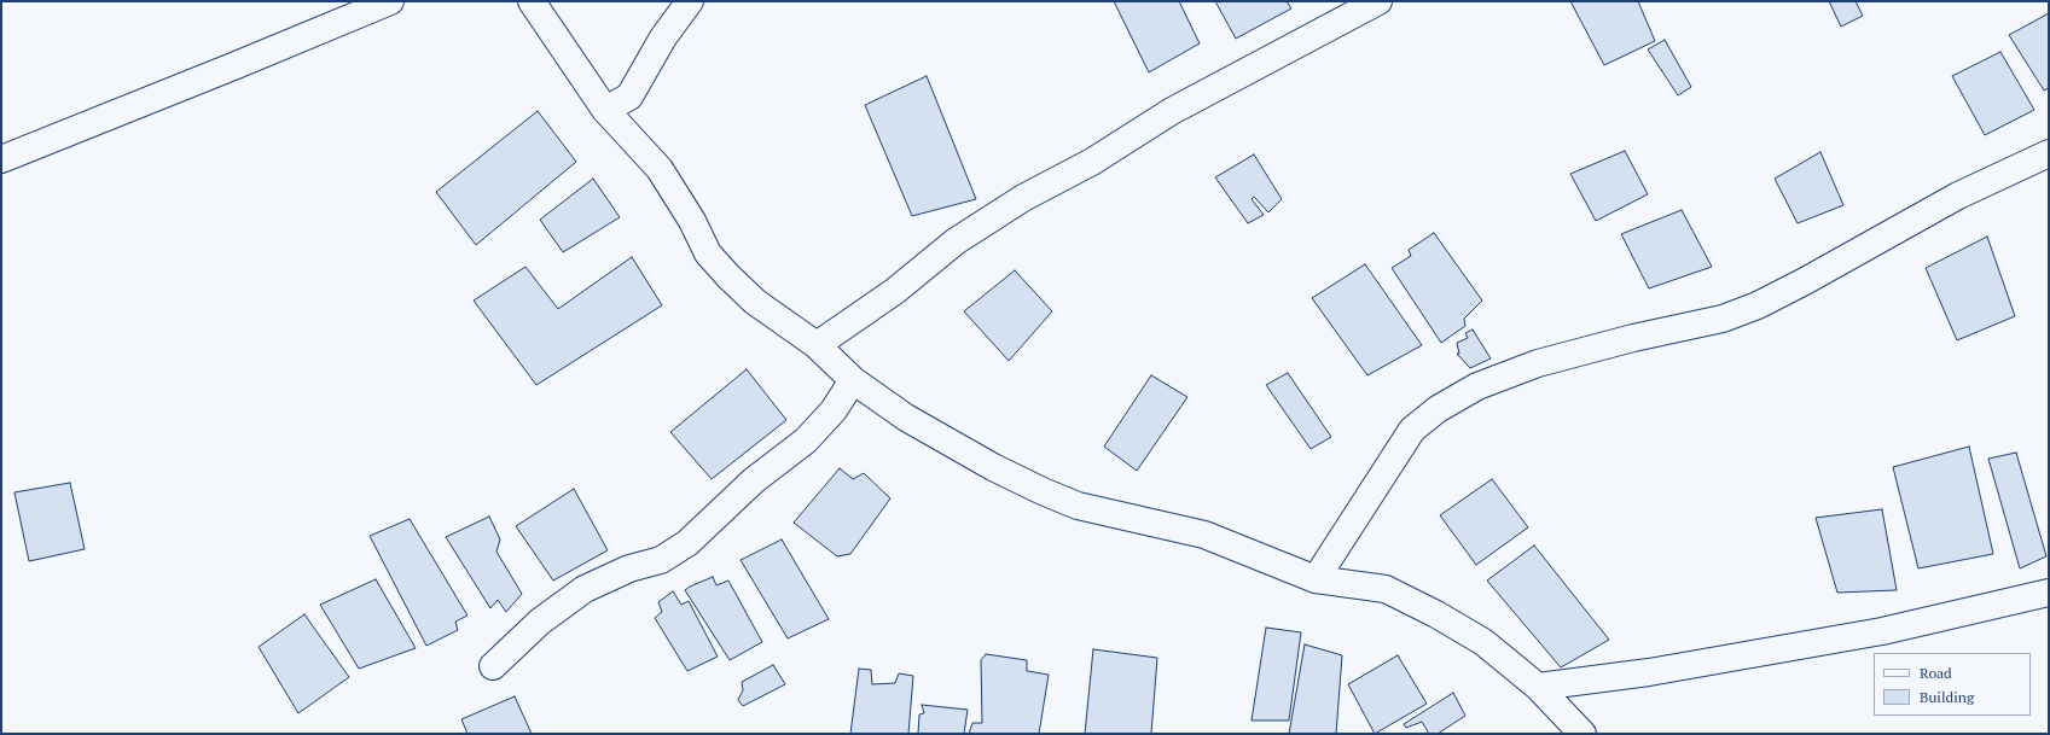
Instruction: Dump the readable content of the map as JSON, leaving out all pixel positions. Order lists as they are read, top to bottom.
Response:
{
  "legend": ["Road", "Building"]
}
